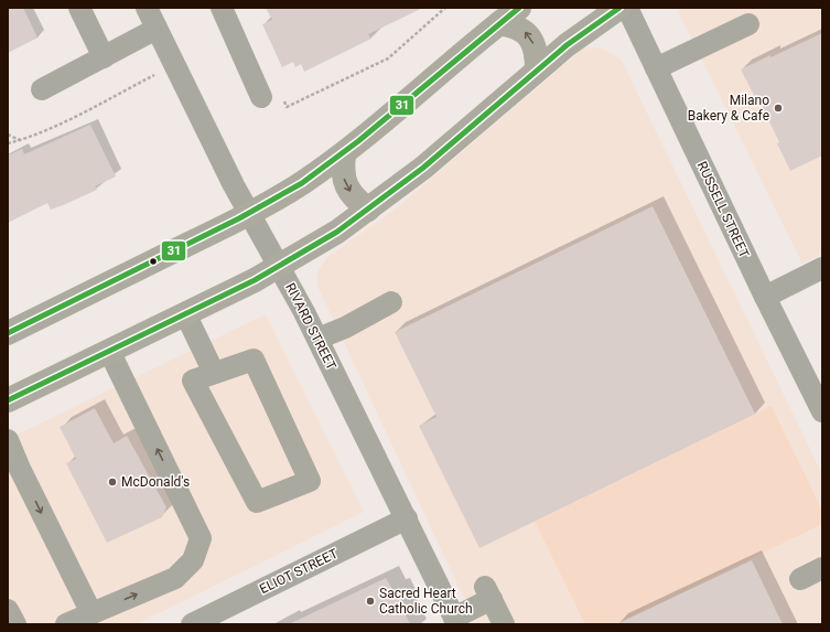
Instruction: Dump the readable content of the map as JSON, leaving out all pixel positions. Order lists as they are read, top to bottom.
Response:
{
  "streets": {
    "street": ["RUSSELL STREET", "RIVARD STREET", "ELIOT STREET"]
  },
  "crossings": [
    ["RIVARD STREET", "ELIOT STREET"]
  ],
  "places": ["Milano Bakery & Cafe", "McDonald's", "Sacred Heart Catholic Church"],
  "lines": ["transit line 31"]
}
